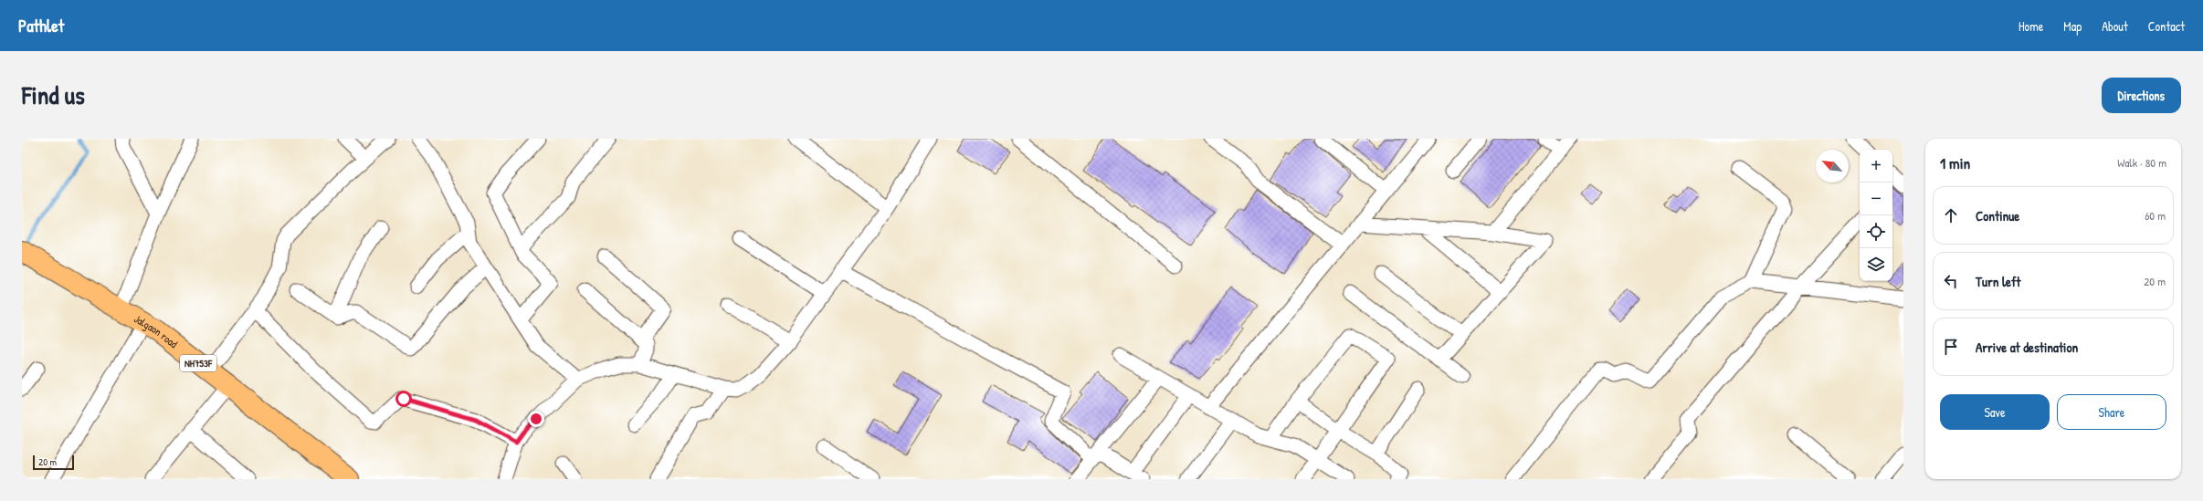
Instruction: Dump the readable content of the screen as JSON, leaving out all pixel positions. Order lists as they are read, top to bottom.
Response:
{
  "streets": {
    "highway": ["Jalgaon road", "NH753F"]
  },
  "scale_bar": "20 m",
  "north": "top left",
  "page": {
    "header": "Pathlet",
    "nav": [
      "Home",
      "Map",
      "About",
      "Contact"
    ],
    "title": "Find us",
    "buttons": [
      "Directions",
      ["Save", "Share"]
    ],
    "heading": ["1 min", "Walk · 80 m"],
    "map_buttons": ["+", "−"],
    "list": [
      ["Continue", "60 m"],
      ["Turn left", "20 m"],
      "Arrive at destination"
    ],
    "scale": "20 m"
  }
}
